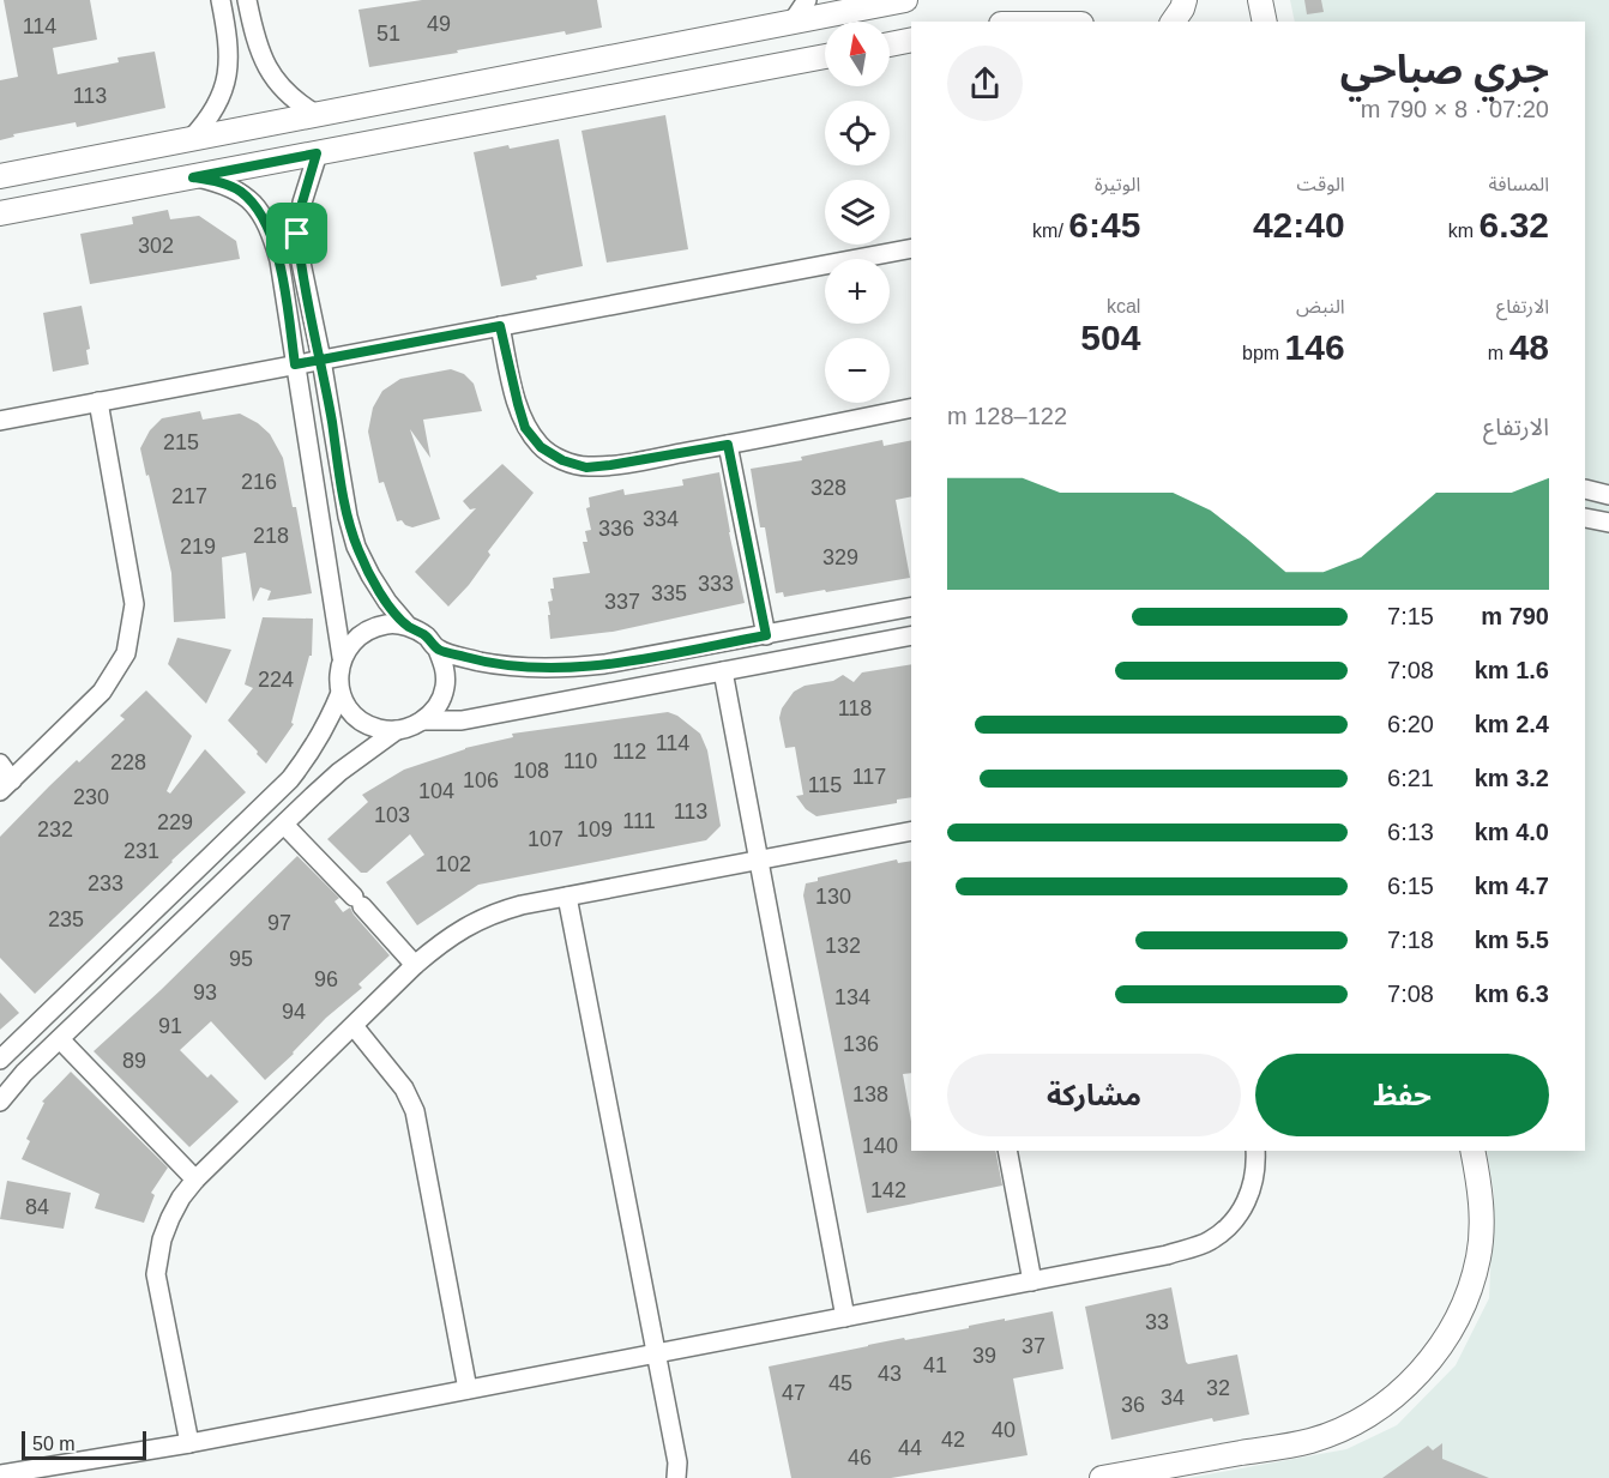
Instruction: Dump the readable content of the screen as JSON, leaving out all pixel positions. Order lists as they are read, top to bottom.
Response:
{
  "house_numbers": [
    "49",
    "114",
    "51",
    "113",
    "302",
    "215",
    "216",
    "328",
    "217",
    "334",
    "336",
    "218",
    "219",
    "329",
    "333",
    "335",
    "337",
    "224",
    "118",
    "114",
    "112",
    "110",
    "228",
    "108",
    "117",
    "106",
    "115",
    "104",
    "230",
    "113",
    "103",
    "111",
    "229",
    "232",
    "109",
    "107",
    "231",
    "102",
    "233",
    "130",
    "235",
    "97",
    "132",
    "95",
    "96",
    "93",
    "134",
    "94",
    "91",
    "136",
    "89",
    "138",
    "140",
    "142",
    "84",
    "33",
    "37",
    "39",
    "41",
    "43",
    "45",
    "32",
    "47",
    "34",
    "36",
    "40",
    "42",
    "44",
    "46"
  ],
  "scale_bar": "50 m",
  "north": "top",
  "page": {
    "map_buttons": ["+", "−"],
    "heading": ["جري صباحي", "07:20 · 8 × 790 m"],
    "stats": [
      ["المسافة", "6.32 km"],
      ["الوقت", "42:40"],
      ["الوتيرة", "6:45 /km"],
      ["الارتفاع", "48 m"],
      ["النبض", "146 bpm"],
      ["kcal", "504"]
    ],
    "chart": ["الارتفاع", "122–128 m"],
    "list": [
      {
        "name": "790 m",
        "note": "7:15"
      },
      {
        "name": "1.6 km",
        "note": "7:08"
      },
      {
        "name": "2.4 km",
        "note": "6:20"
      },
      {
        "name": "3.2 km",
        "note": "6:21"
      },
      {
        "name": "4.0 km",
        "note": "6:13"
      },
      {
        "name": "4.7 km",
        "note": "6:15"
      },
      {
        "name": "5.5 km",
        "note": "7:18"
      },
      {
        "name": "6.3 km",
        "note": "7:08"
      }
    ],
    "buttons": ["حفظ", "مشاركة"],
    "scale": "50 m"
  }
}
